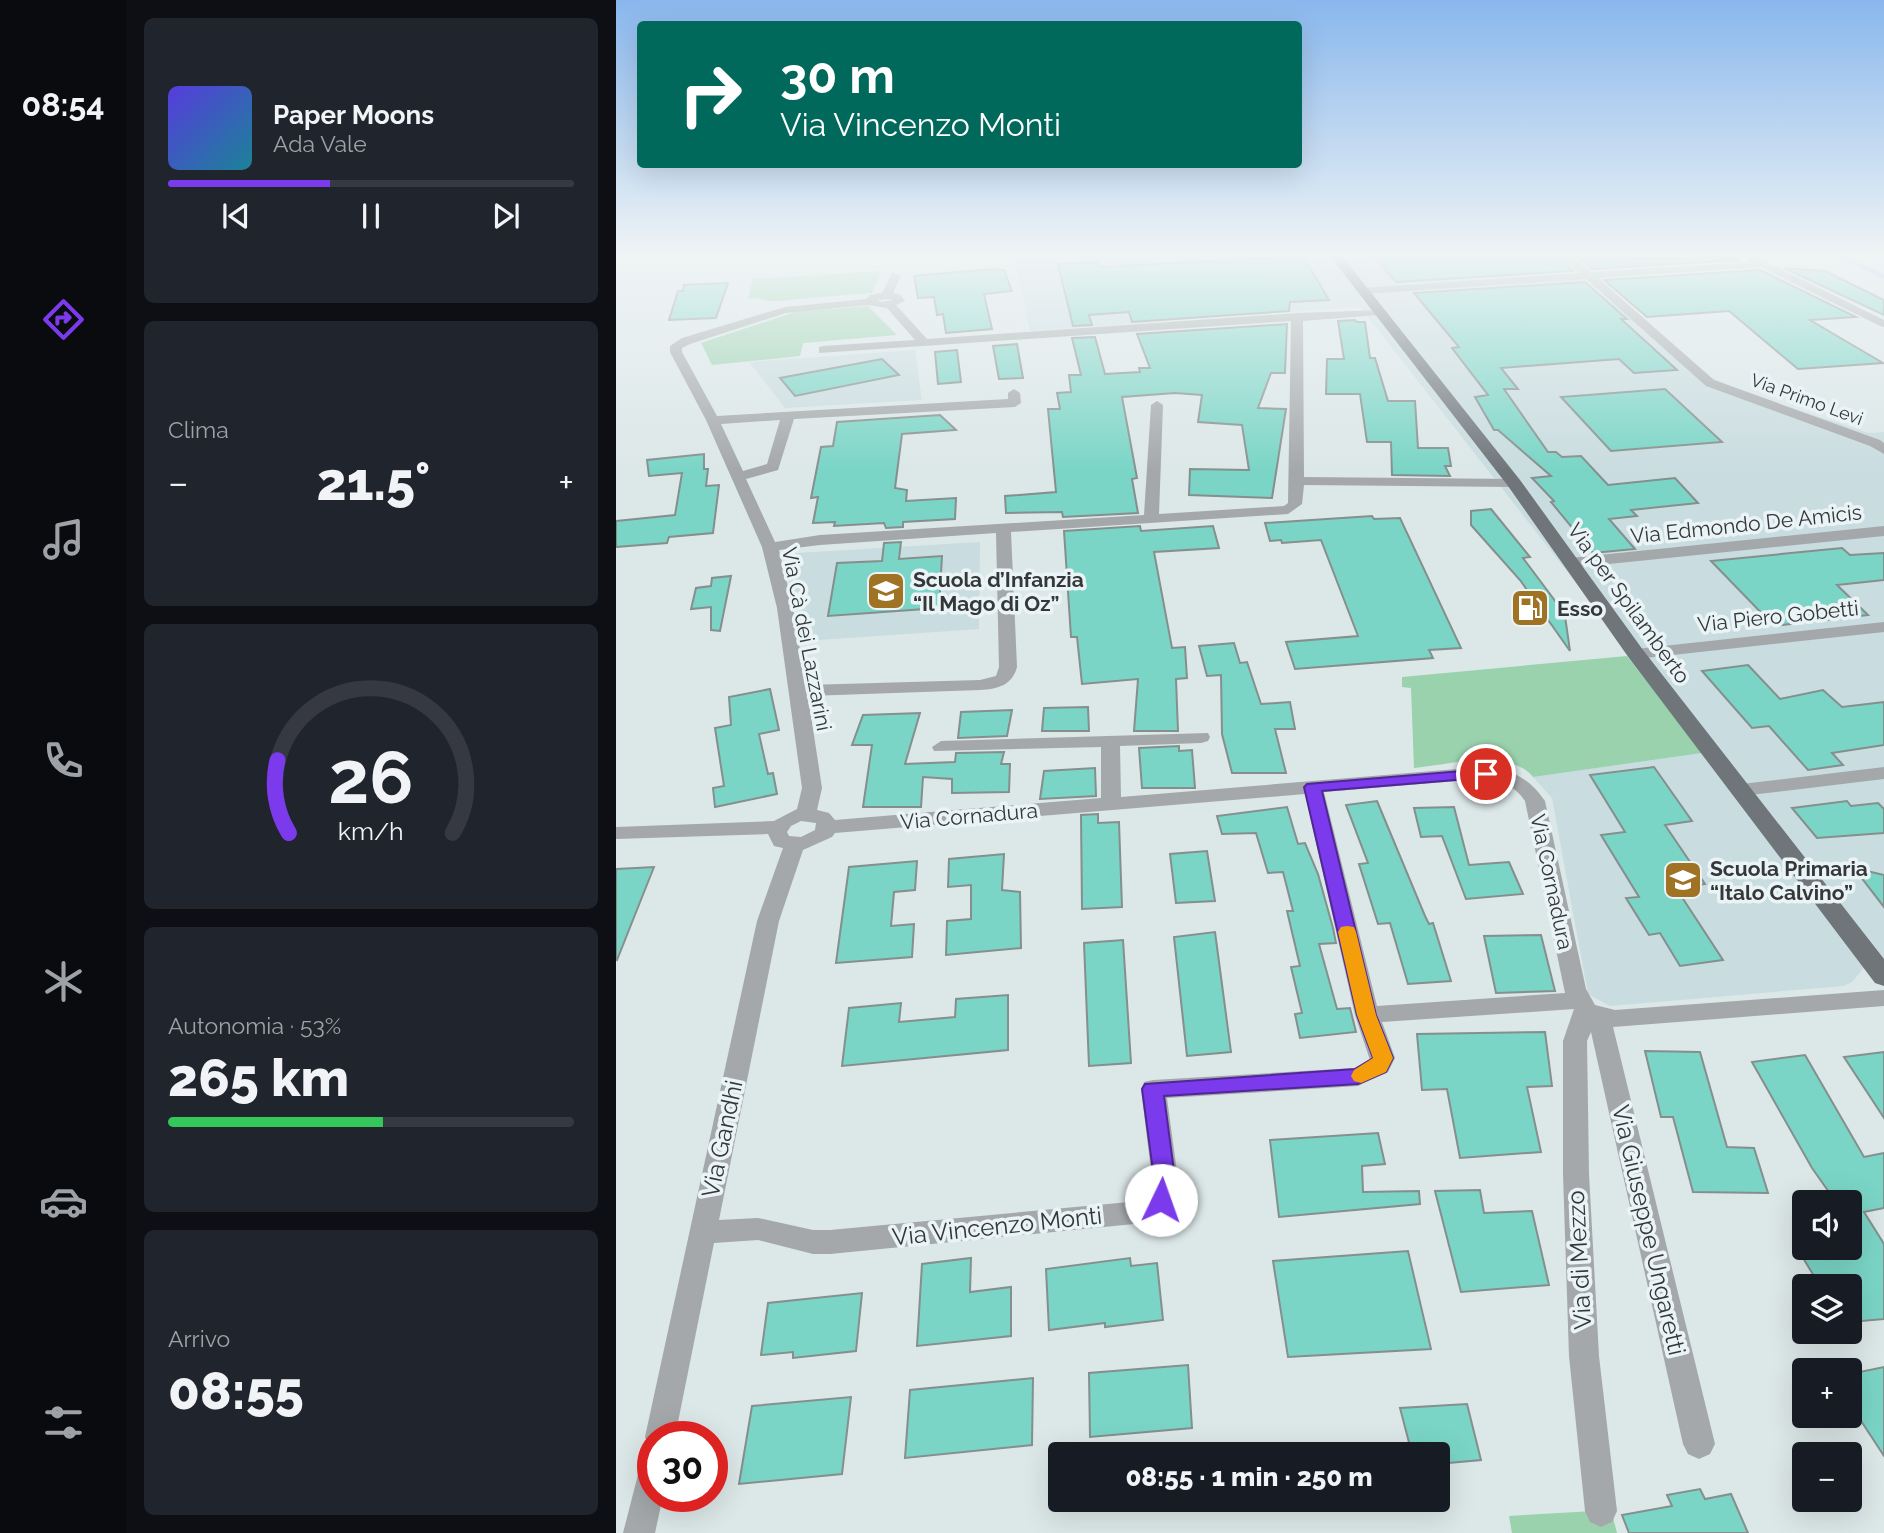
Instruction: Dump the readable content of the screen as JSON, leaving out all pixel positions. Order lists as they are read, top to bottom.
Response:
{
  "streets": {
    "main road": ["Via per Spilamberto"],
    "street": [
      "Via Primo Levi",
      "Via Edmondo De Amicis",
      "Via Piero Gobetti",
      "Via Cà dei Lazzarini",
      "Via Cornadura",
      "Via Gandhi",
      "Via Vincenzo Monti",
      "Via Giuseppe Ungaretti",
      "Via di Mezzo"
    ]
  },
  "crossings": [
    ["Via Edmondo De Amicis", "Via per Spilamberto"],
    ["Via per Spilamberto", "Via Piero Gobetti"],
    ["Via Cornadura", "Via Vincenzo Monti"],
    ["Via Cornadura", "Via Giuseppe Ungaretti"],
    ["Via Cornadura", "Via di Mezzo"],
    ["Via Gandhi", "Via Vincenzo Monti"],
    ["Via Giuseppe Ungaretti", "Via di Mezzo"]
  ],
  "places": {
    "school or university": ["Scuola d’Infanzia “Il Mago di Oz”", "Scuola Primaria “Italo Calvino”"],
    "fuel station": ["Esso"]
  },
  "page": {
    "tabs": "08:54",
    "turn": ["30 m", "Via Vincenzo Monti"],
    "song": ["Paper Moons", "Ada Vale"],
    "tile": [
      "Clima",
      ["Autonomia · 53%", "265 km"],
      ["Arrivo", "08:55"]
    ],
    "heat": ["−", "21.5°", "+"],
    "map_buttons": ["+", "−"],
    "limit": "30",
    "trip": "08:55 · 1 min · 250 m",
    "gauge": ["26", "km/h"]
  }
}
